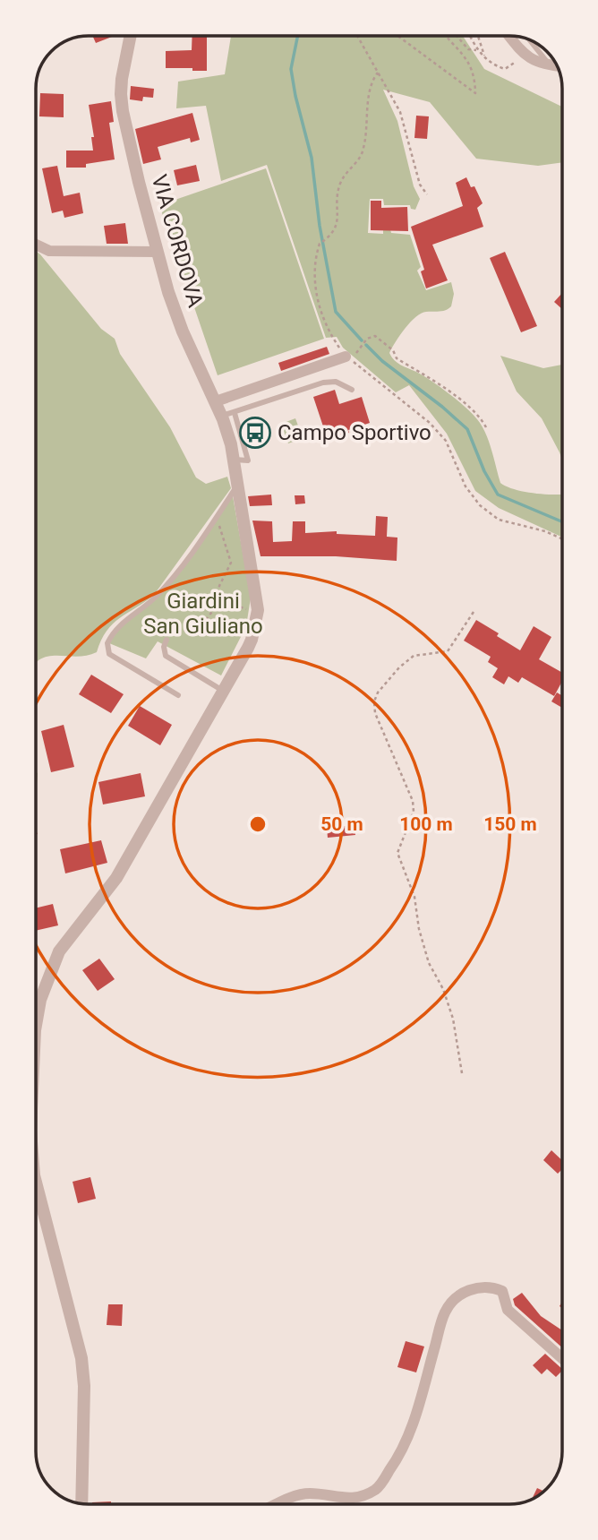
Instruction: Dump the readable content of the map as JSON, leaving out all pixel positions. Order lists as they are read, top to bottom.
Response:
{
  "streets": {
    "street": ["VIA CORDOVA"]
  },
  "parks": ["Giardini San Giuliano"],
  "places": {
    "bus stop": ["Campo Sportivo"]
  },
  "rings": ["50 m", "100 m", "150 m"]
}
